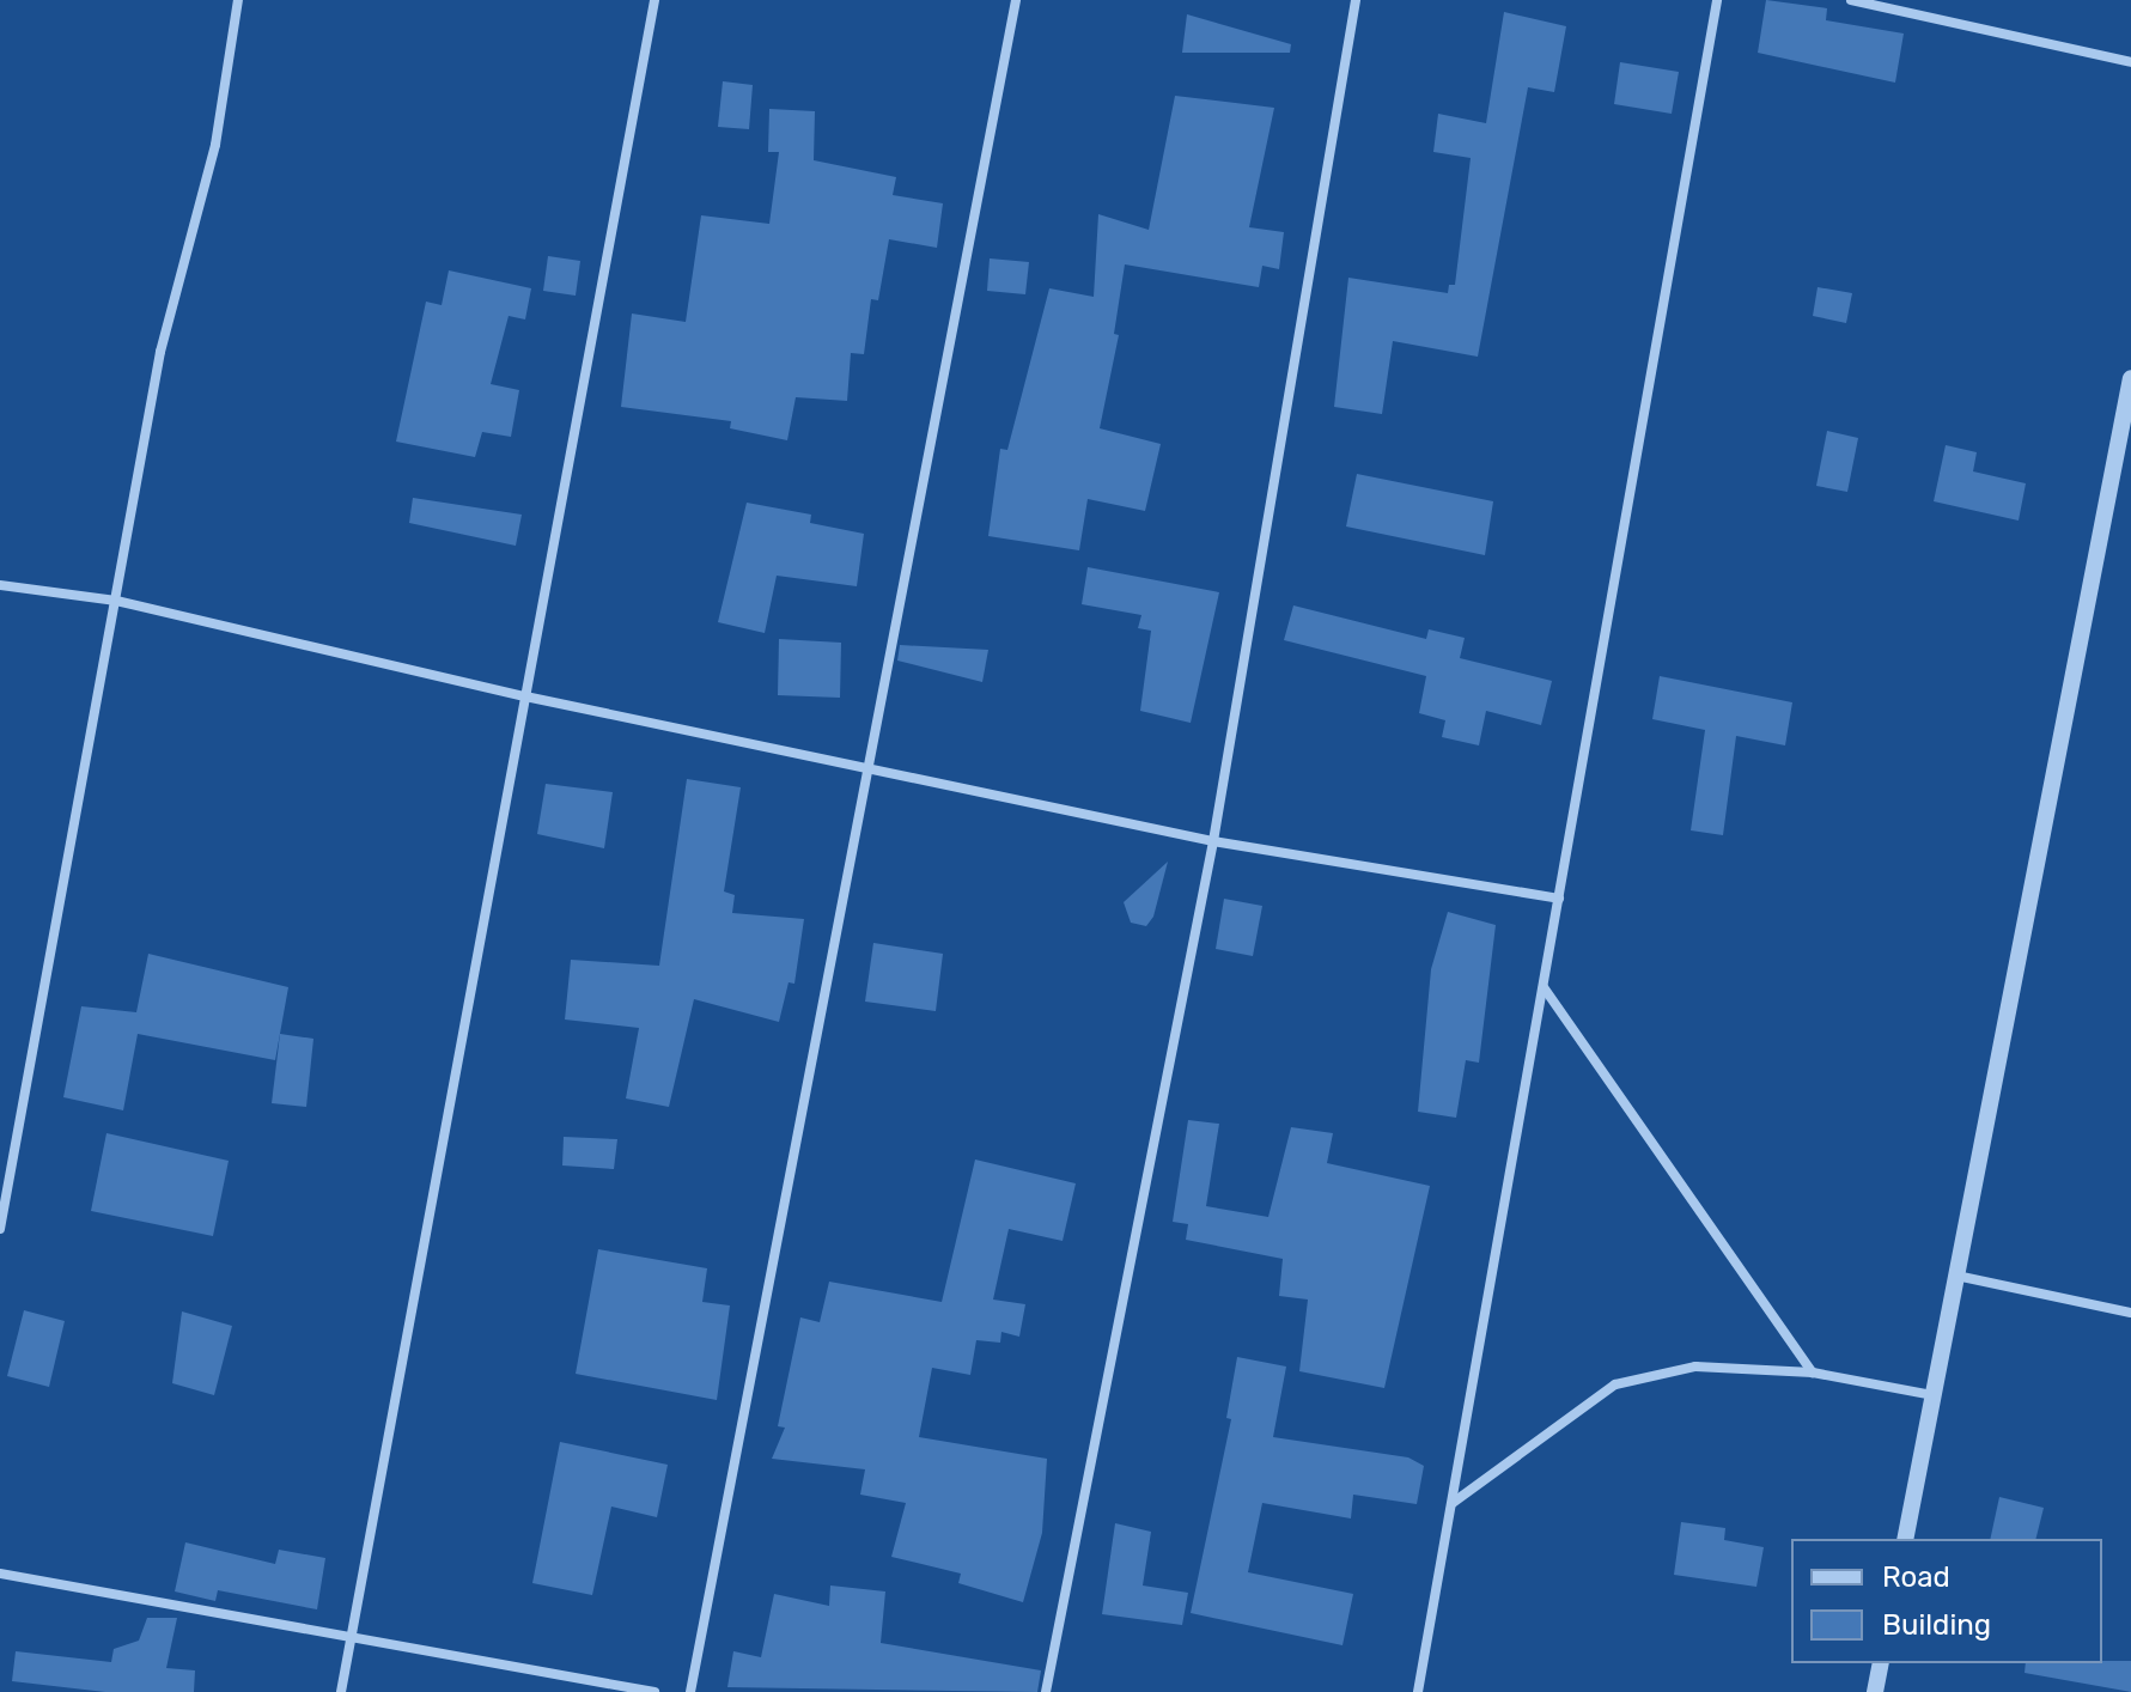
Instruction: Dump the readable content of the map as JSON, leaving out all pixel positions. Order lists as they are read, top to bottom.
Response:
{
  "legend": ["Road", "Building"]
}
